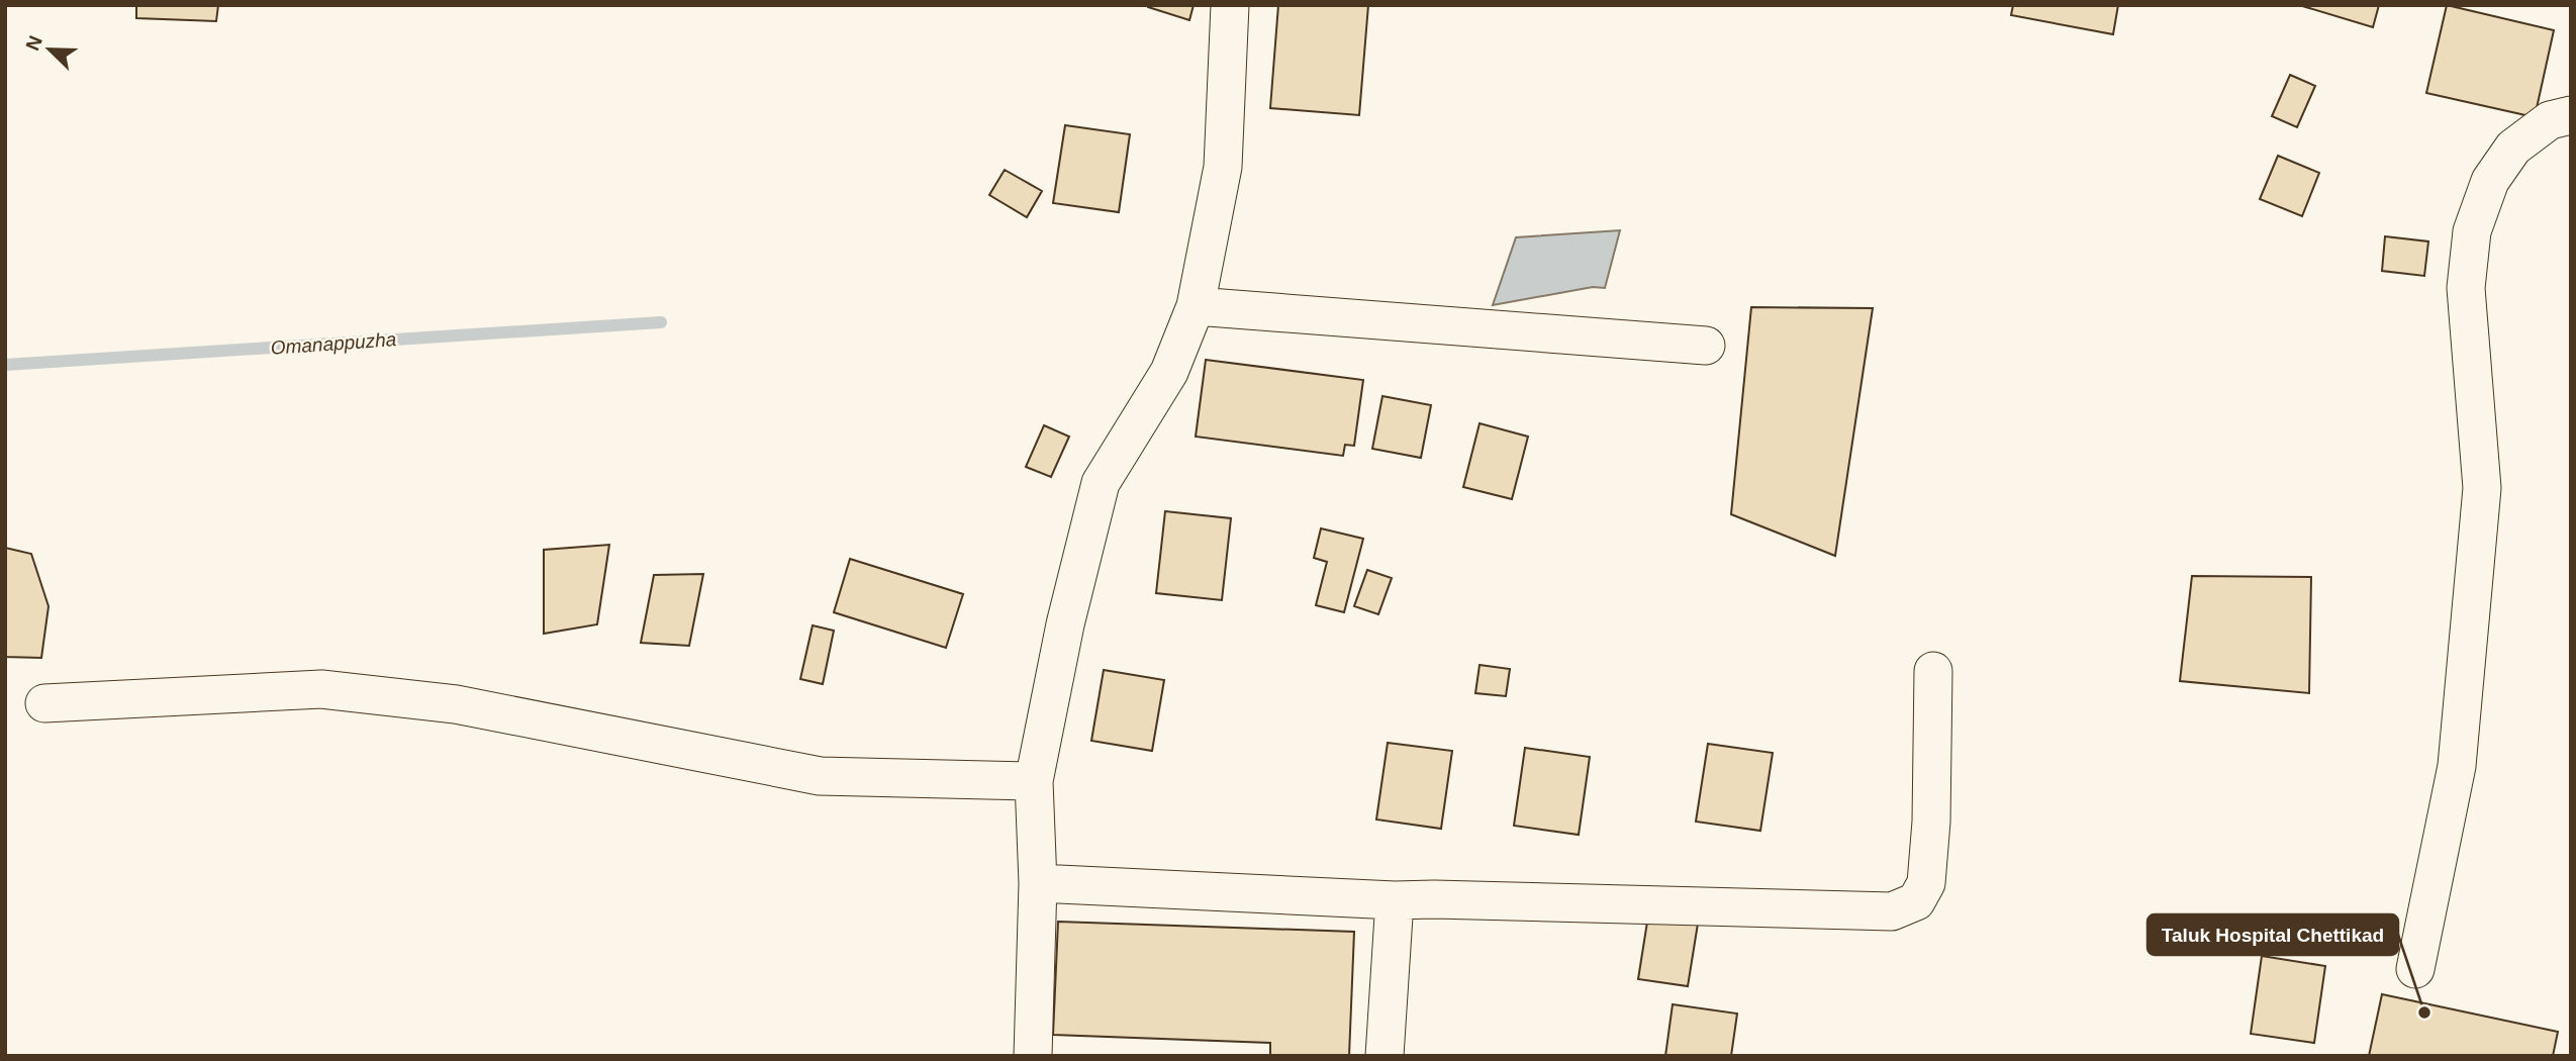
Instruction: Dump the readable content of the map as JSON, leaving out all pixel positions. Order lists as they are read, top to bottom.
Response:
{
  "water": ["Omanappuzha"],
  "places": ["Taluk Hospital Chettikad"],
  "north": "top left"
}
